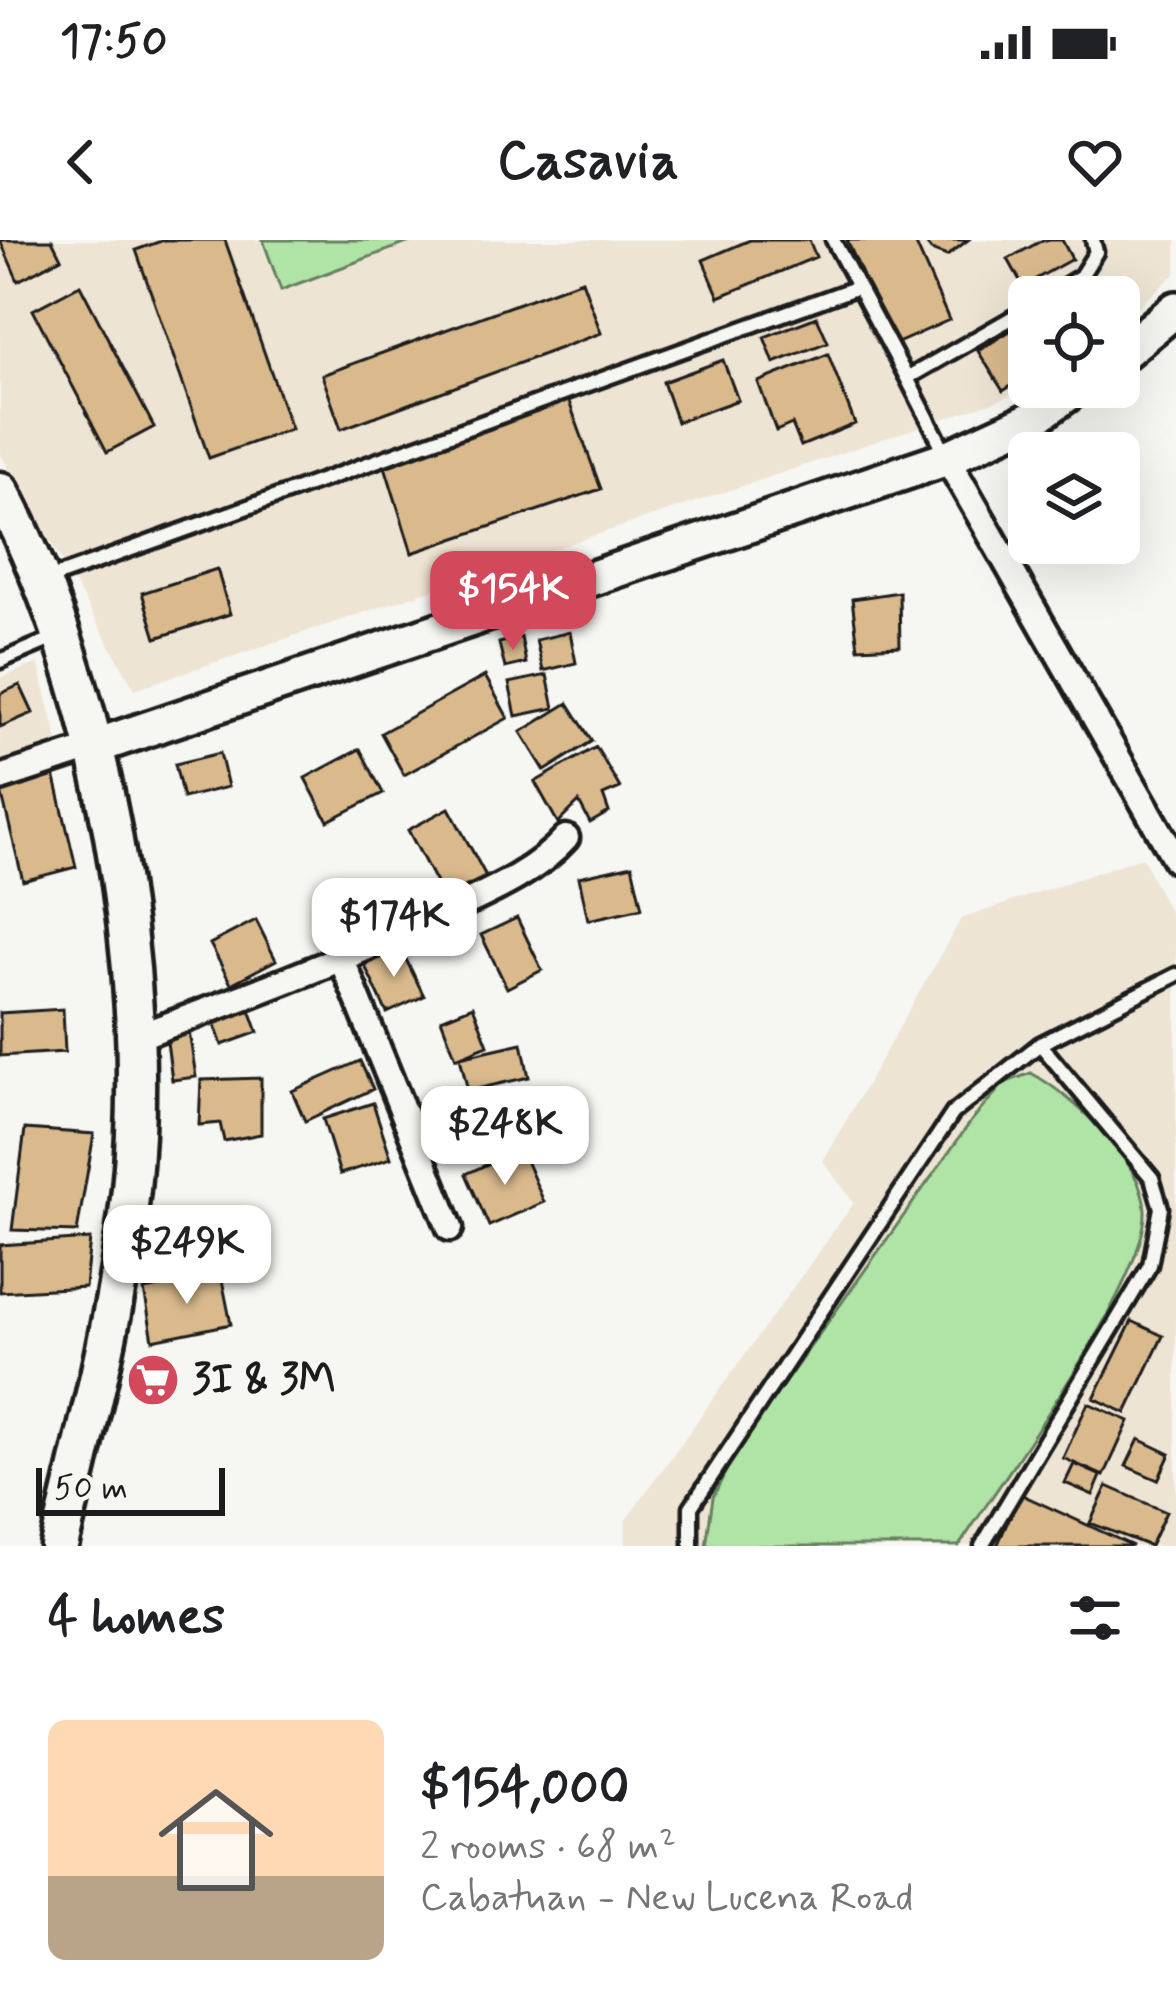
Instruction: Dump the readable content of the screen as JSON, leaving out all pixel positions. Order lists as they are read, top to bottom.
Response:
{
  "places": {
    "supermarket": ["3I & 3M"]
  },
  "scale_bar": "50 m",
  "page": {
    "status": "17:50",
    "header": "Casavia",
    "price": [
      "$154K",
      "$174K",
      "$248K",
      "$249K"
    ],
    "scale": "50 m",
    "heading": "4 homes",
    "list": [
      {
        "name": "$154,000",
        "note": "2 rooms · 68 m² · Cabatuan - New Lucena Road"
      }
    ]
  }
}
